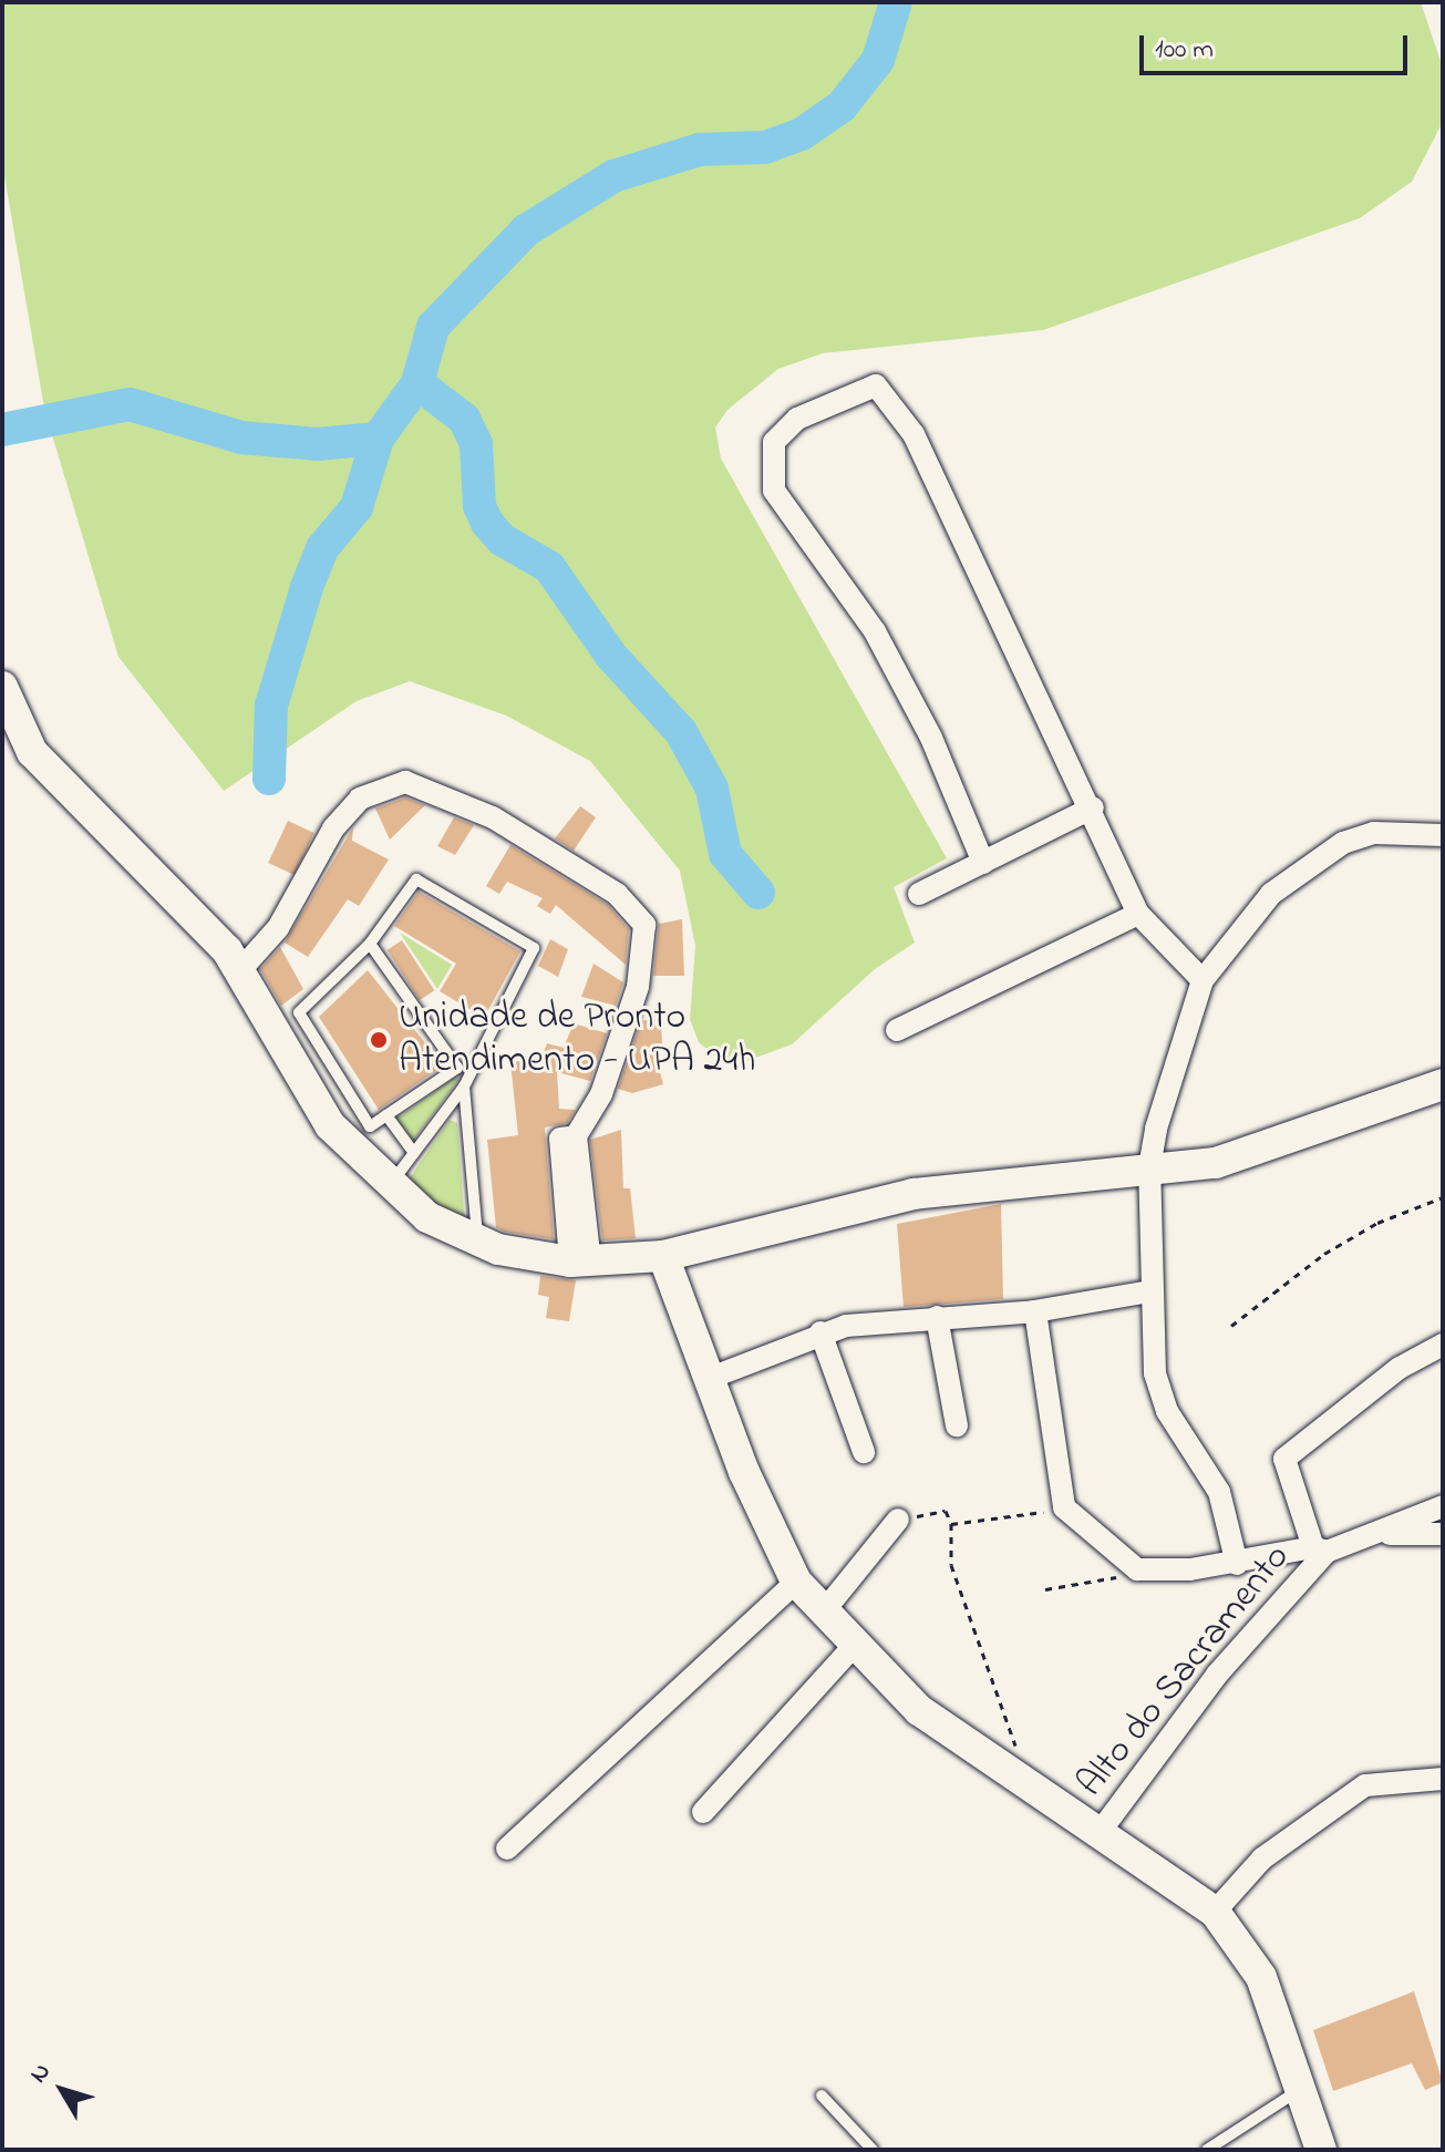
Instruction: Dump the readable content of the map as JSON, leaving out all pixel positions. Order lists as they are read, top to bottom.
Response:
{
  "streets": {
    "street": ["Alto do Sacramento"]
  },
  "places": ["Unidade de Pronto Atendimento - UPA 24h"],
  "scale_bar": "100 m",
  "north": "top left"
}
